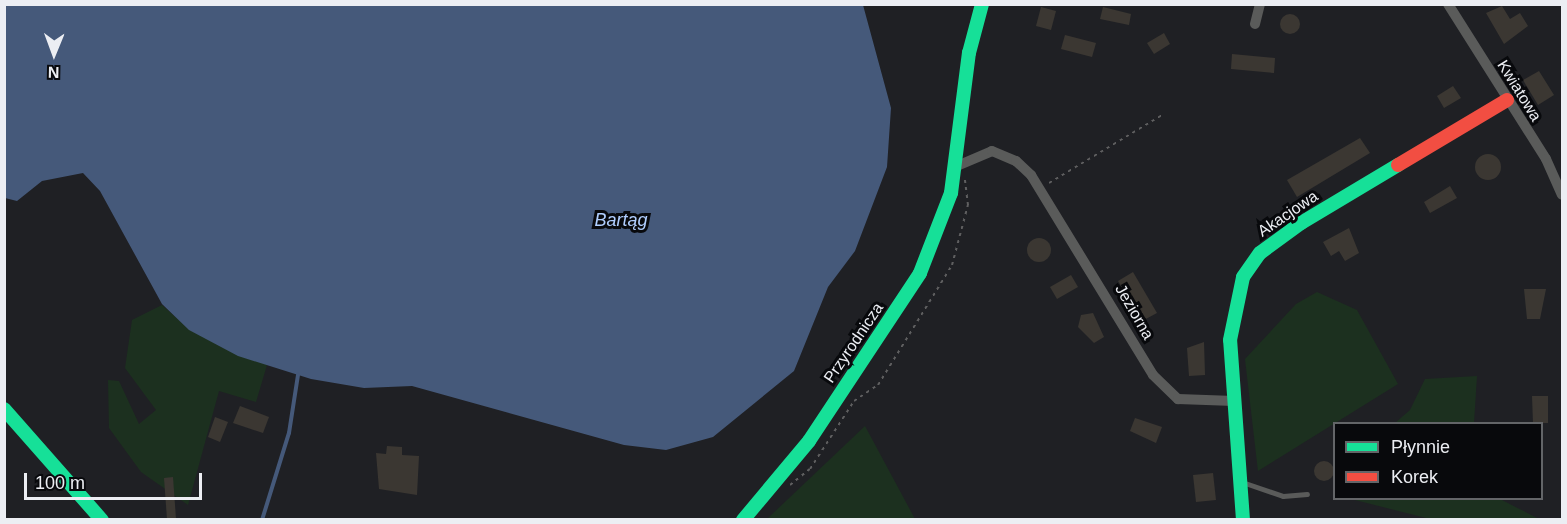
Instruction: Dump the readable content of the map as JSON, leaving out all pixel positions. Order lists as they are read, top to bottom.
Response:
{
  "streets": {
    "street": [
      "Kwiatowa",
      "Akacjowa",
      "Jeziorna",
      "Przyrodnicza"
    ]
  },
  "crossings": [
    ["Kwiatowa", "Akacjowa"],
    ["Akacjowa", "Jeziorna"],
    ["Jeziorna", "Przyrodnicza"]
  ],
  "water": ["Bartąg"],
  "legend": ["Płynnie", "Korek"],
  "scale_bar": "100 m",
  "north": "bottom"
}
